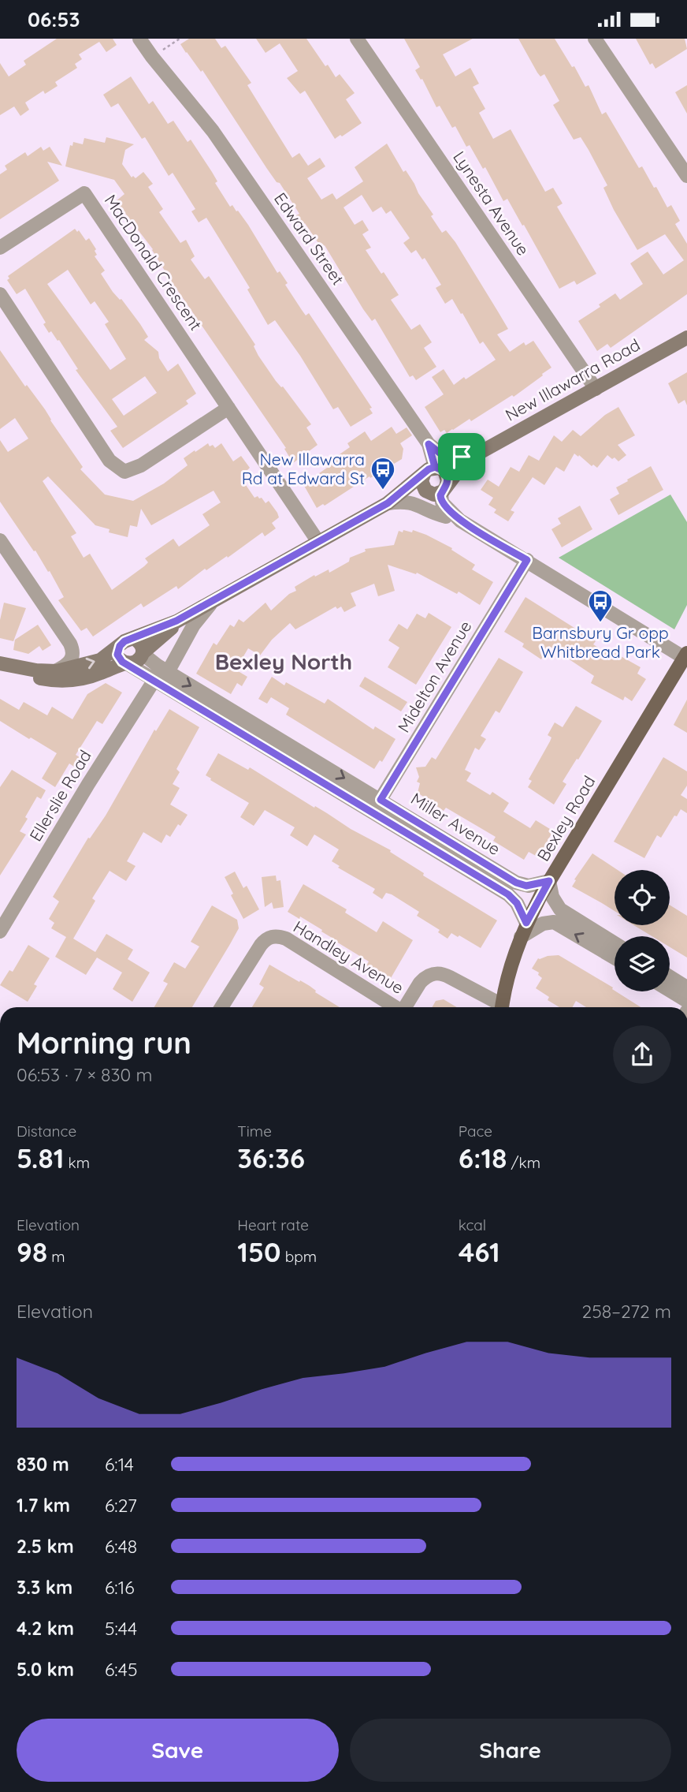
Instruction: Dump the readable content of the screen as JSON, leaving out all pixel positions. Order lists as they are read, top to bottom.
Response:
{
  "streets": {
    "main road": ["New Illawarra Road", "Bexley Road"],
    "street": [
      "Lynesta Avenue",
      "Edward Street",
      "MacDonald Crescent",
      "Midelton Avenue",
      "Ellerslie Road",
      "Miller Avenue",
      "Handley Avenue"
    ]
  },
  "crossings": [
    ["Lynesta Avenue", "New Illawarra Road"],
    ["Edward Street", "New Illawarra Road"],
    ["MacDonald Crescent", "New Illawarra Road"],
    ["New Illawarra Road", "Miller Avenue"],
    ["Midelton Avenue", "Miller Avenue"],
    ["Ellerslie Road", "Miller Avenue"],
    ["Bexley Road", "Miller Avenue"]
  ],
  "districts": ["Bexley North"],
  "places": {
    "bus stop": ["New Illawarra Rd at Edward St", "Barnsbury Gr opp Whitbread Park"]
  },
  "page": {
    "status": "06:53",
    "heading": ["Morning run", "06:53 · 7 × 830 m"],
    "stats": [
      ["Distance", "5.81 km"],
      ["Time", "36:36"],
      ["Pace", "6:18 /km"],
      ["Elevation", "98 m"],
      ["Heart rate", "150 bpm"],
      ["kcal", "461"]
    ],
    "chart": ["Elevation", "258–272 m"],
    "list": [
      {
        "name": "830 m",
        "note": "6:14"
      },
      {
        "name": "1.7 km",
        "note": "6:27"
      },
      {
        "name": "2.5 km",
        "note": "6:48"
      },
      {
        "name": "3.3 km",
        "note": "6:16"
      },
      {
        "name": "4.2 km",
        "note": "5:44"
      },
      {
        "name": "5.0 km",
        "note": "6:45"
      }
    ],
    "buttons": ["Save", "Share"]
  }
}
